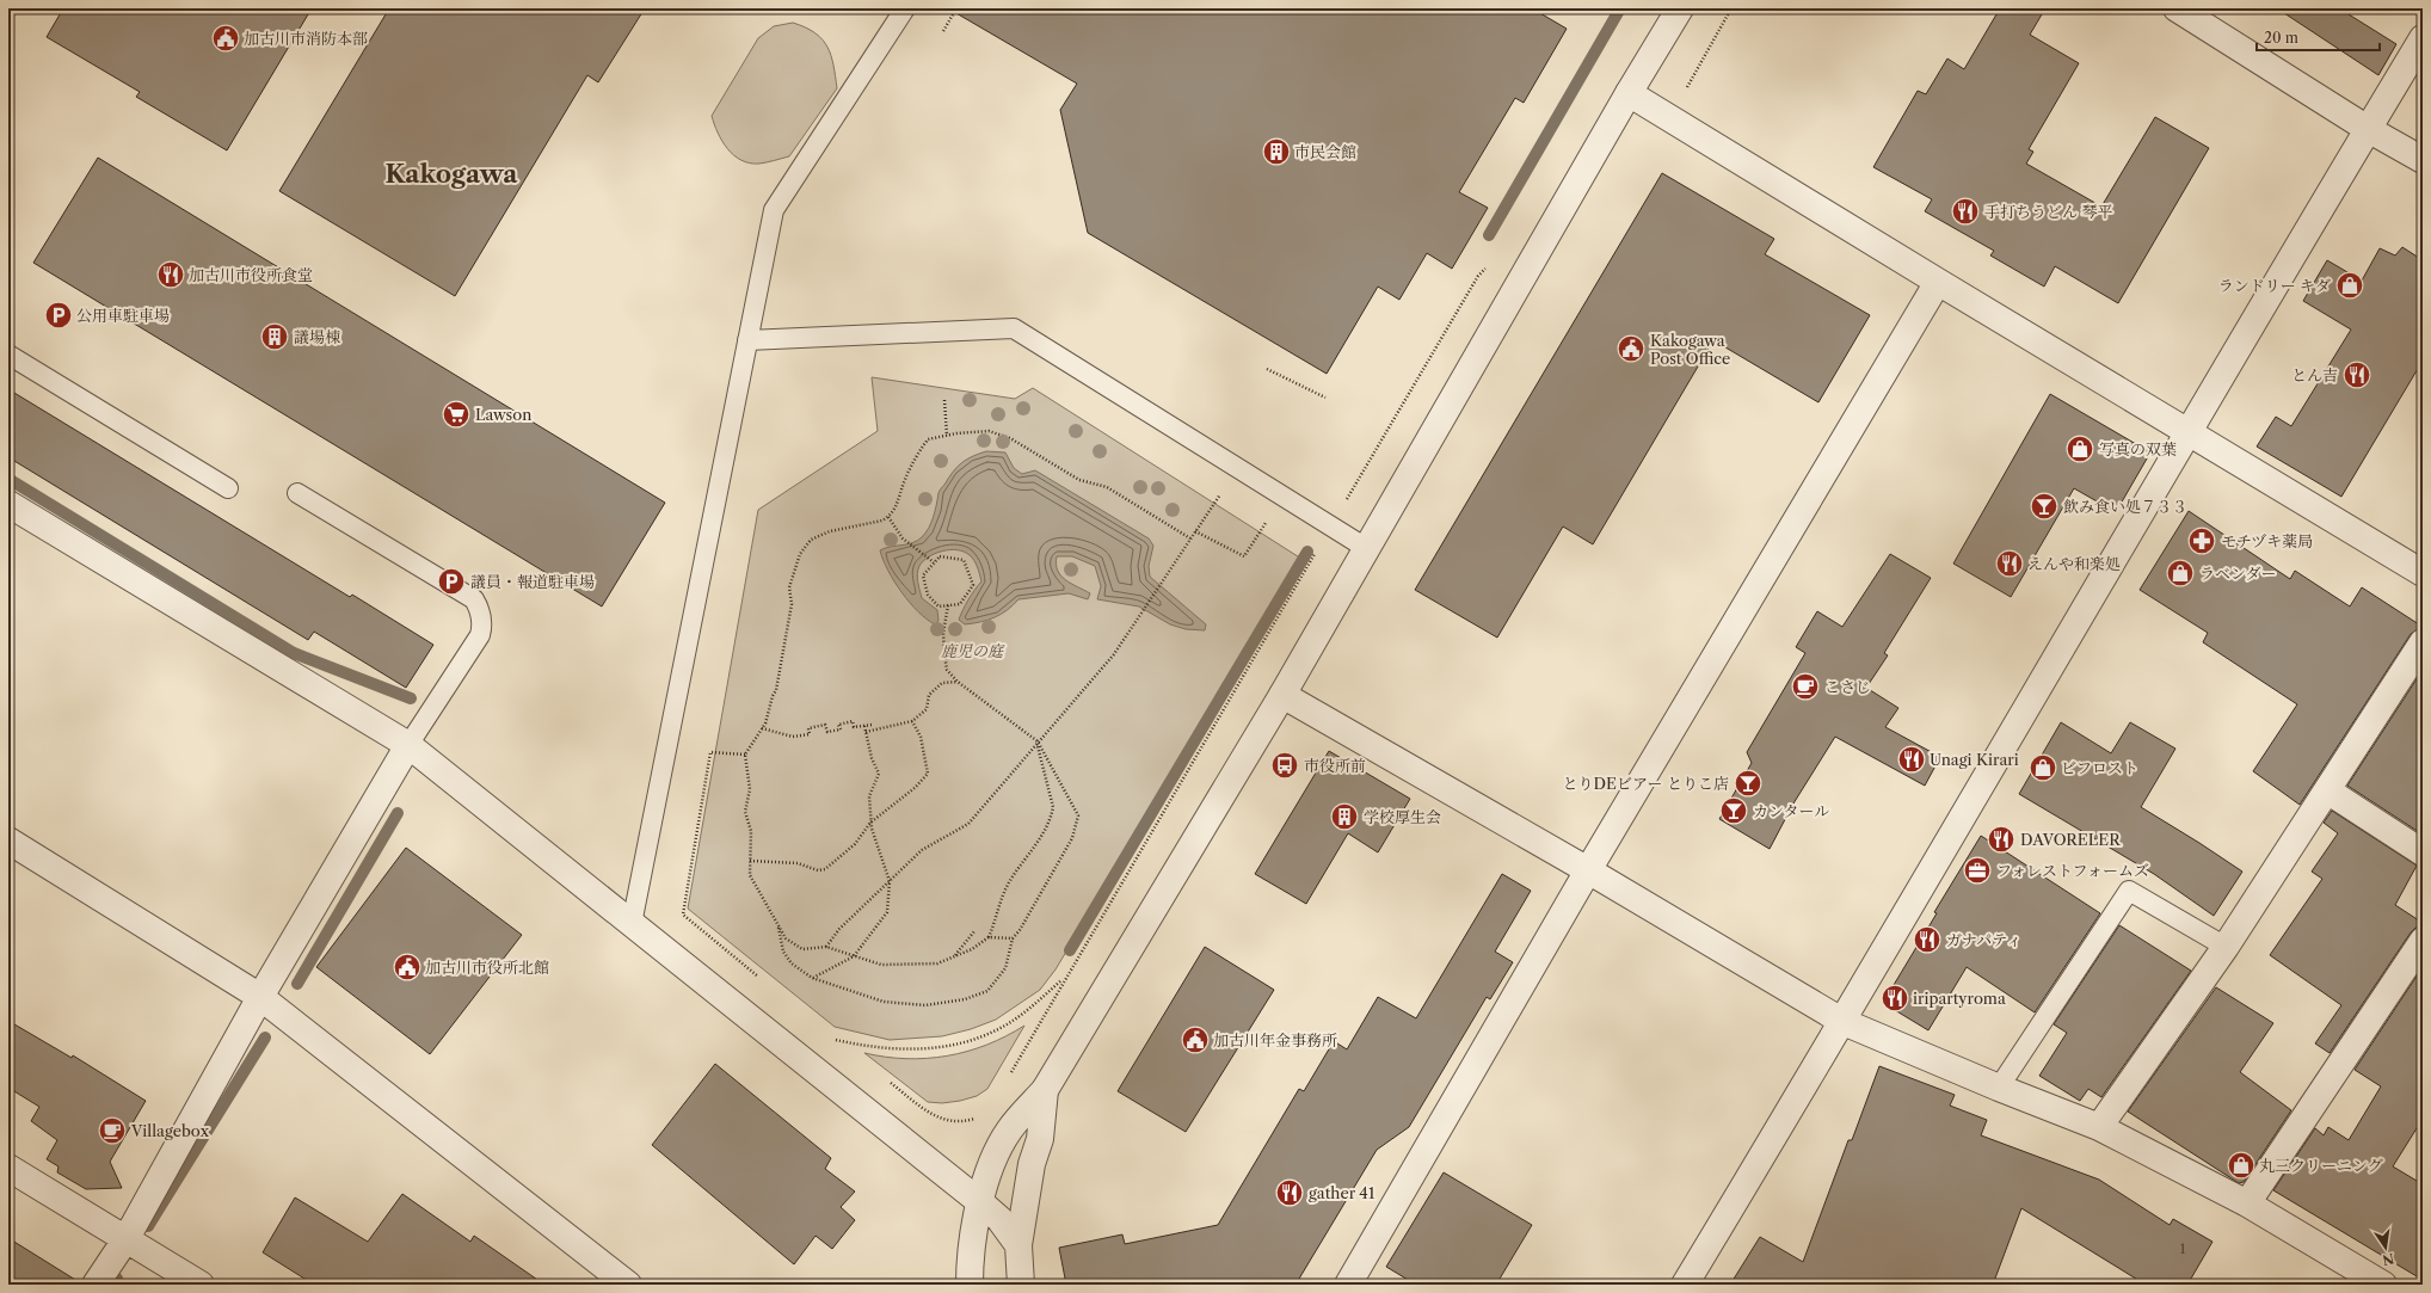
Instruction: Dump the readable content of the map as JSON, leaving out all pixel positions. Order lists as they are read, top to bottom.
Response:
{
  "districts": ["Kakogawa"],
  "parks": ["鹿児の庭"],
  "places": {
    "public building": [
      "加古川市消防本部",
      "Kakogawa Post Office",
      "加古川市役所北館",
      "加古川年金事務所"
    ],
    "building": ["市民会館", "議場棟", "学校厚生会"],
    "restaurant": [
      "手打ちうどん 琴平",
      "加古川市役所食堂",
      "とん吉",
      "えんや和楽処",
      "Unagi Kirari",
      "DAVORELER",
      "ガナパティ",
      "iripartyroma",
      "gather 41"
    ],
    "shop": [
      "ランドリー キダ",
      "写真の双葉",
      "ラベンダー",
      "ビフロスト",
      "丸三クリーニング"
    ],
    "parking": ["公用車駐車場", "議員・報道駐車場"],
    "supermarket": ["Lawson"],
    "bar": ["飲み食い処７３３", "とりDEビアー とりこ店", "カンタール"],
    "pharmacy": ["モチヅキ薬局"],
    "cafe": ["こさじ", "Villagebox"],
    "bus stop": ["市役所前"],
    "office": ["フォレストフォームズ"]
  },
  "house_numbers": ["1"],
  "scale_bar": "20 m",
  "north": "bottom"
}
